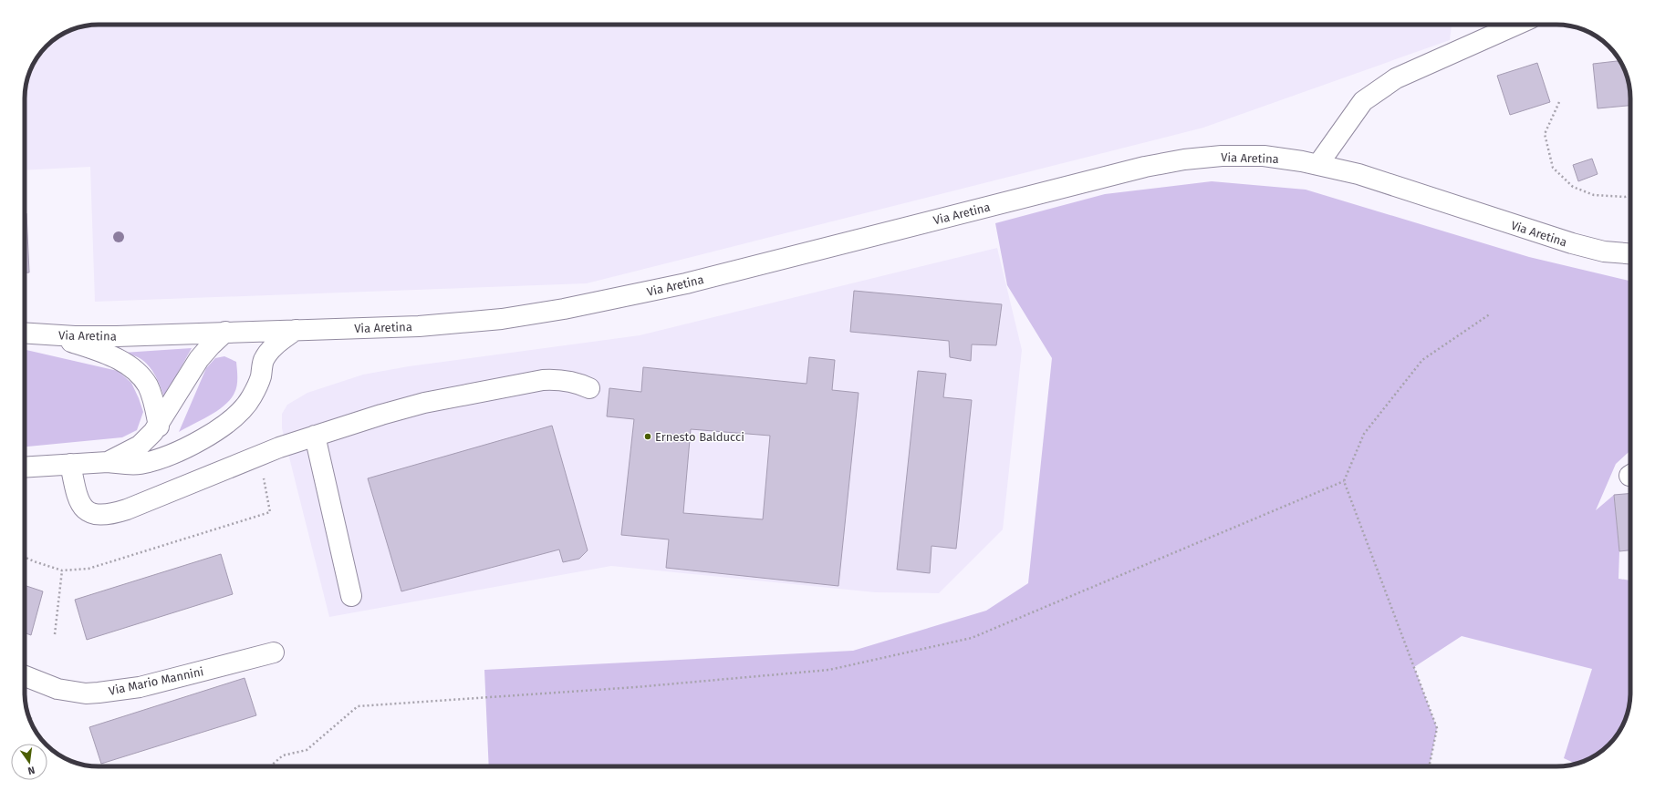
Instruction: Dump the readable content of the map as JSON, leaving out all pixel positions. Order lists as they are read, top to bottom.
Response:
{
  "streets": {
    "street": ["Via Aretina", "Via Mario Mannini"]
  },
  "places": ["Ernesto Balducci"],
  "north": "bottom"
}
